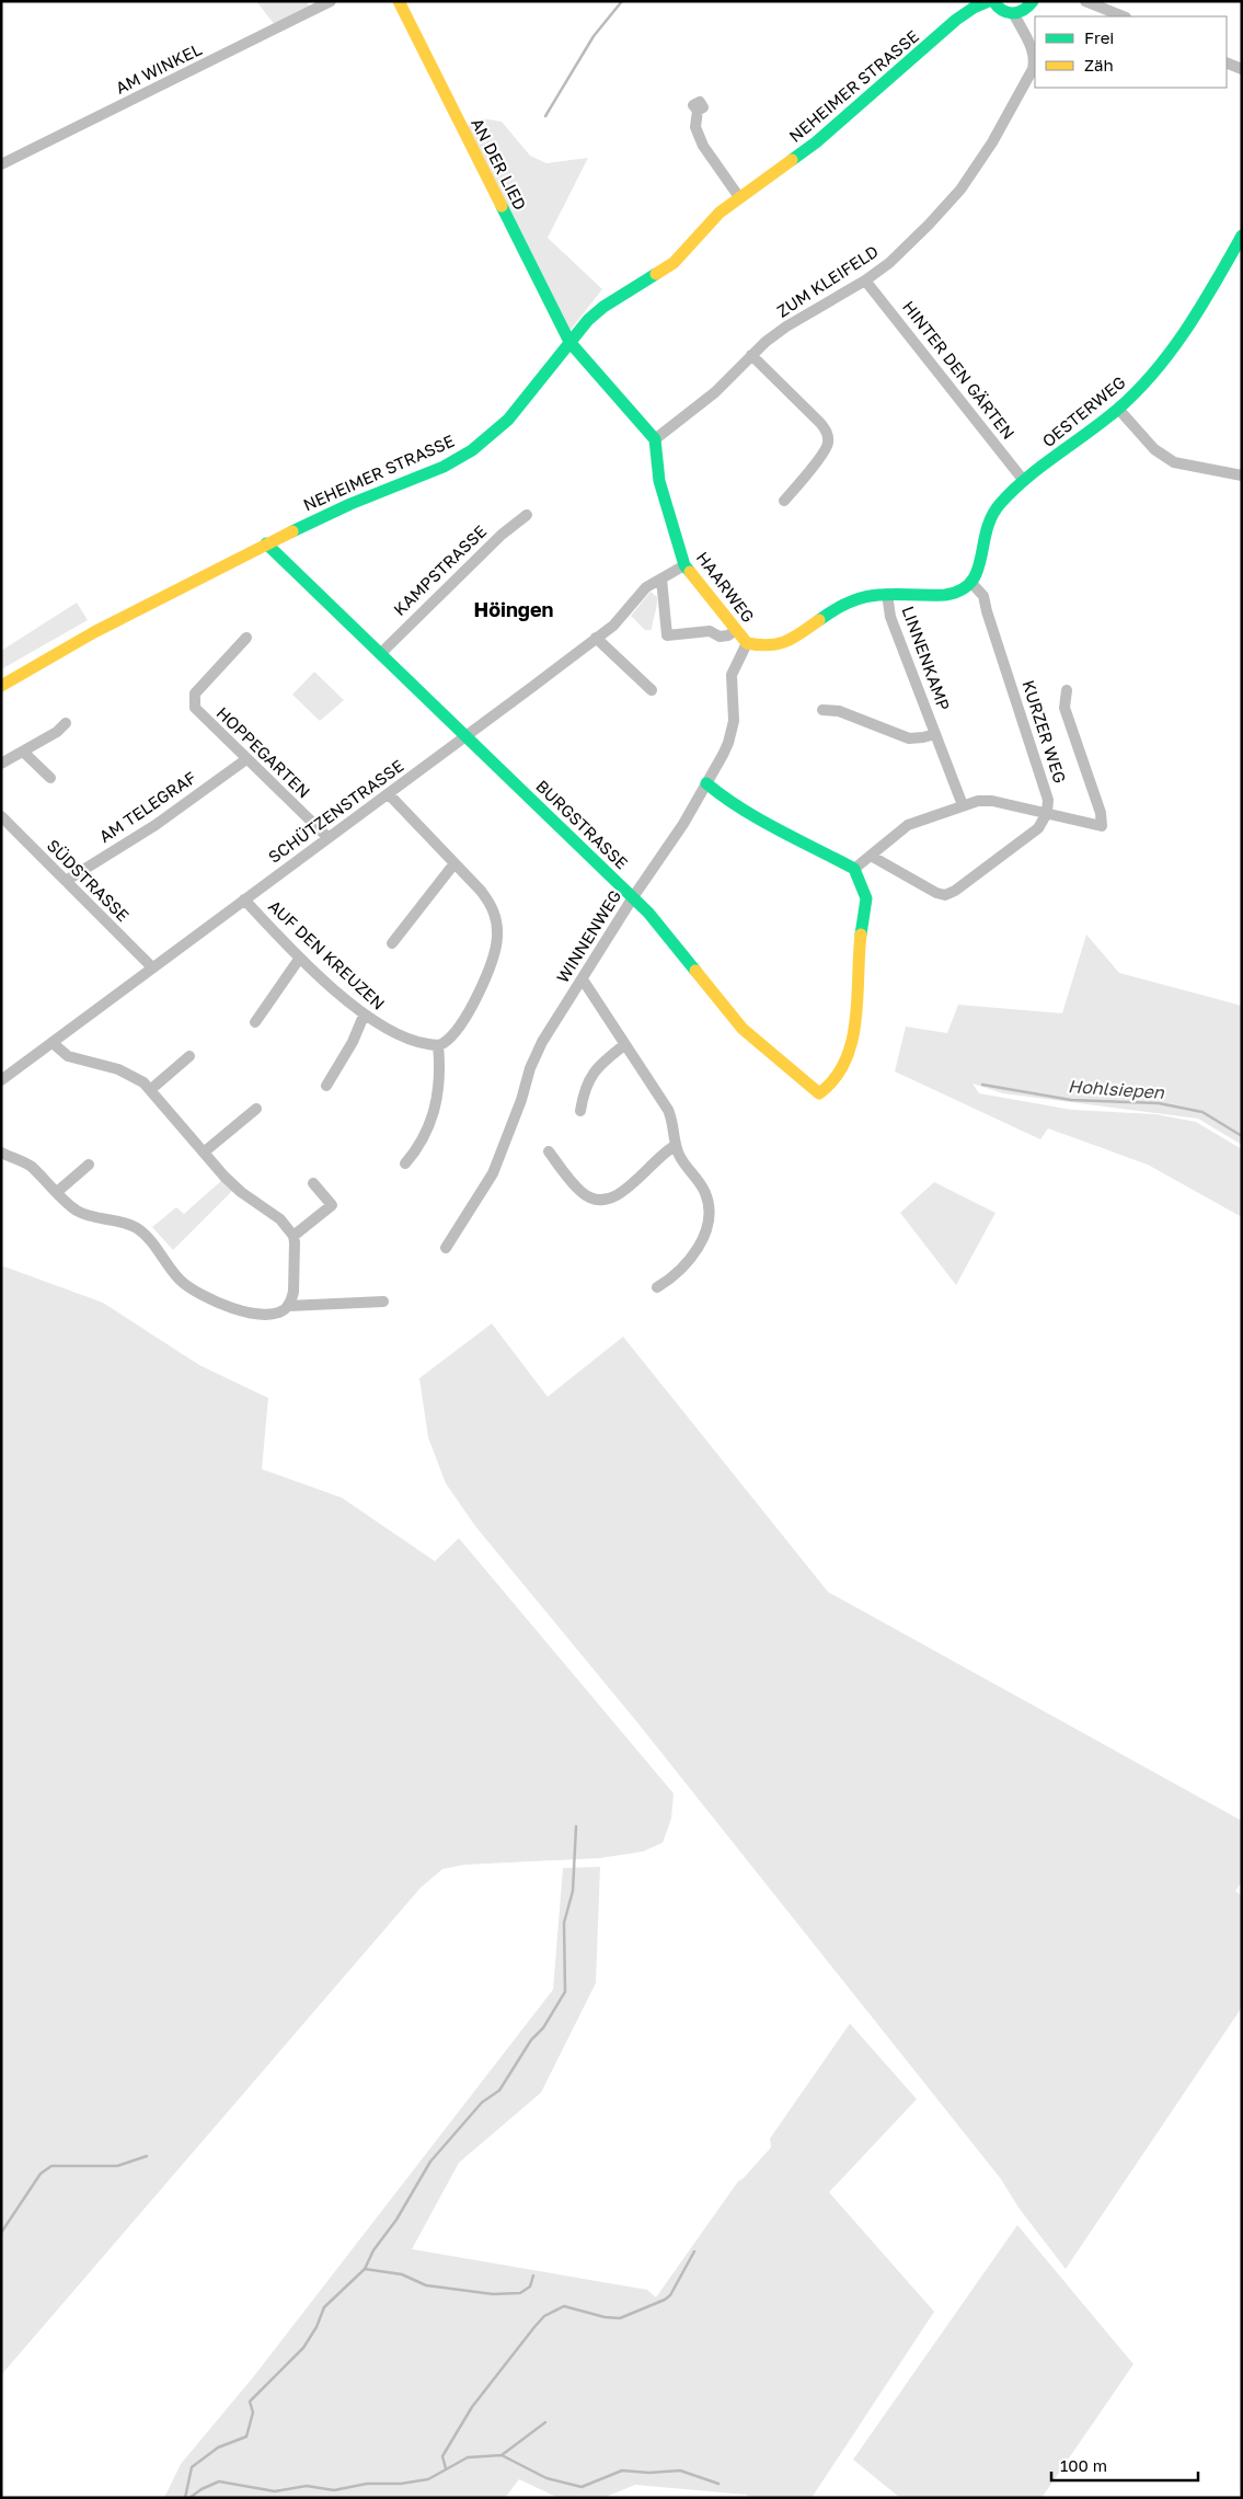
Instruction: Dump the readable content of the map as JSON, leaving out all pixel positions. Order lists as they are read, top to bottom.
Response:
{
  "streets": {
    "street": [
      "AM WINKEL",
      "NEHEIMER STRASSE",
      "AN DER LIED",
      "ZUM KLEIFELD",
      "HINTER DEN GÄRTEN",
      "OESTERWEG",
      "KAMPSTRASSE",
      "HAARWEG",
      "LINNENKAMP",
      "KURZER WEG",
      "HOPPEGARTEN",
      "AM TELEGRAF",
      "SCHÜTZENSTRASSE",
      "BURGSTRASSE",
      "SÜDSTRASSE",
      "WINNENWEG",
      "AUF DEN KREUZEN"
    ]
  },
  "crossings": [
    ["NEHEIMER STRASSE", "AN DER LIED"],
    ["NEHEIMER STRASSE", "BURGSTRASSE"],
    ["ZUM KLEIFELD", "HINTER DEN GÄRTEN"],
    ["ZUM KLEIFELD", "HAARWEG"],
    ["HINTER DEN GÄRTEN", "OESTERWEG"],
    ["OESTERWEG", "HAARWEG"],
    ["OESTERWEG", "KURZER WEG"],
    ["KAMPSTRASSE", "BURGSTRASSE"],
    ["HAARWEG", "LINNENKAMP"],
    ["HAARWEG", "KURZER WEG"],
    ["HAARWEG", "SCHÜTZENSTRASSE"],
    ["HAARWEG", "WINNENWEG"],
    ["HOPPEGARTEN", "AM TELEGRAF"],
    ["HOPPEGARTEN", "SCHÜTZENSTRASSE"],
    ["AM TELEGRAF", "SÜDSTRASSE"],
    ["SCHÜTZENSTRASSE", "BURGSTRASSE"],
    ["SCHÜTZENSTRASSE", "SÜDSTRASSE"],
    ["SCHÜTZENSTRASSE", "AUF DEN KREUZEN"],
    ["BURGSTRASSE", "WINNENWEG"]
  ],
  "districts": ["Höingen"],
  "water": ["Hohlsiepen"],
  "legend": ["Frei", "Zäh"],
  "scale_bar": "100 m"
}
